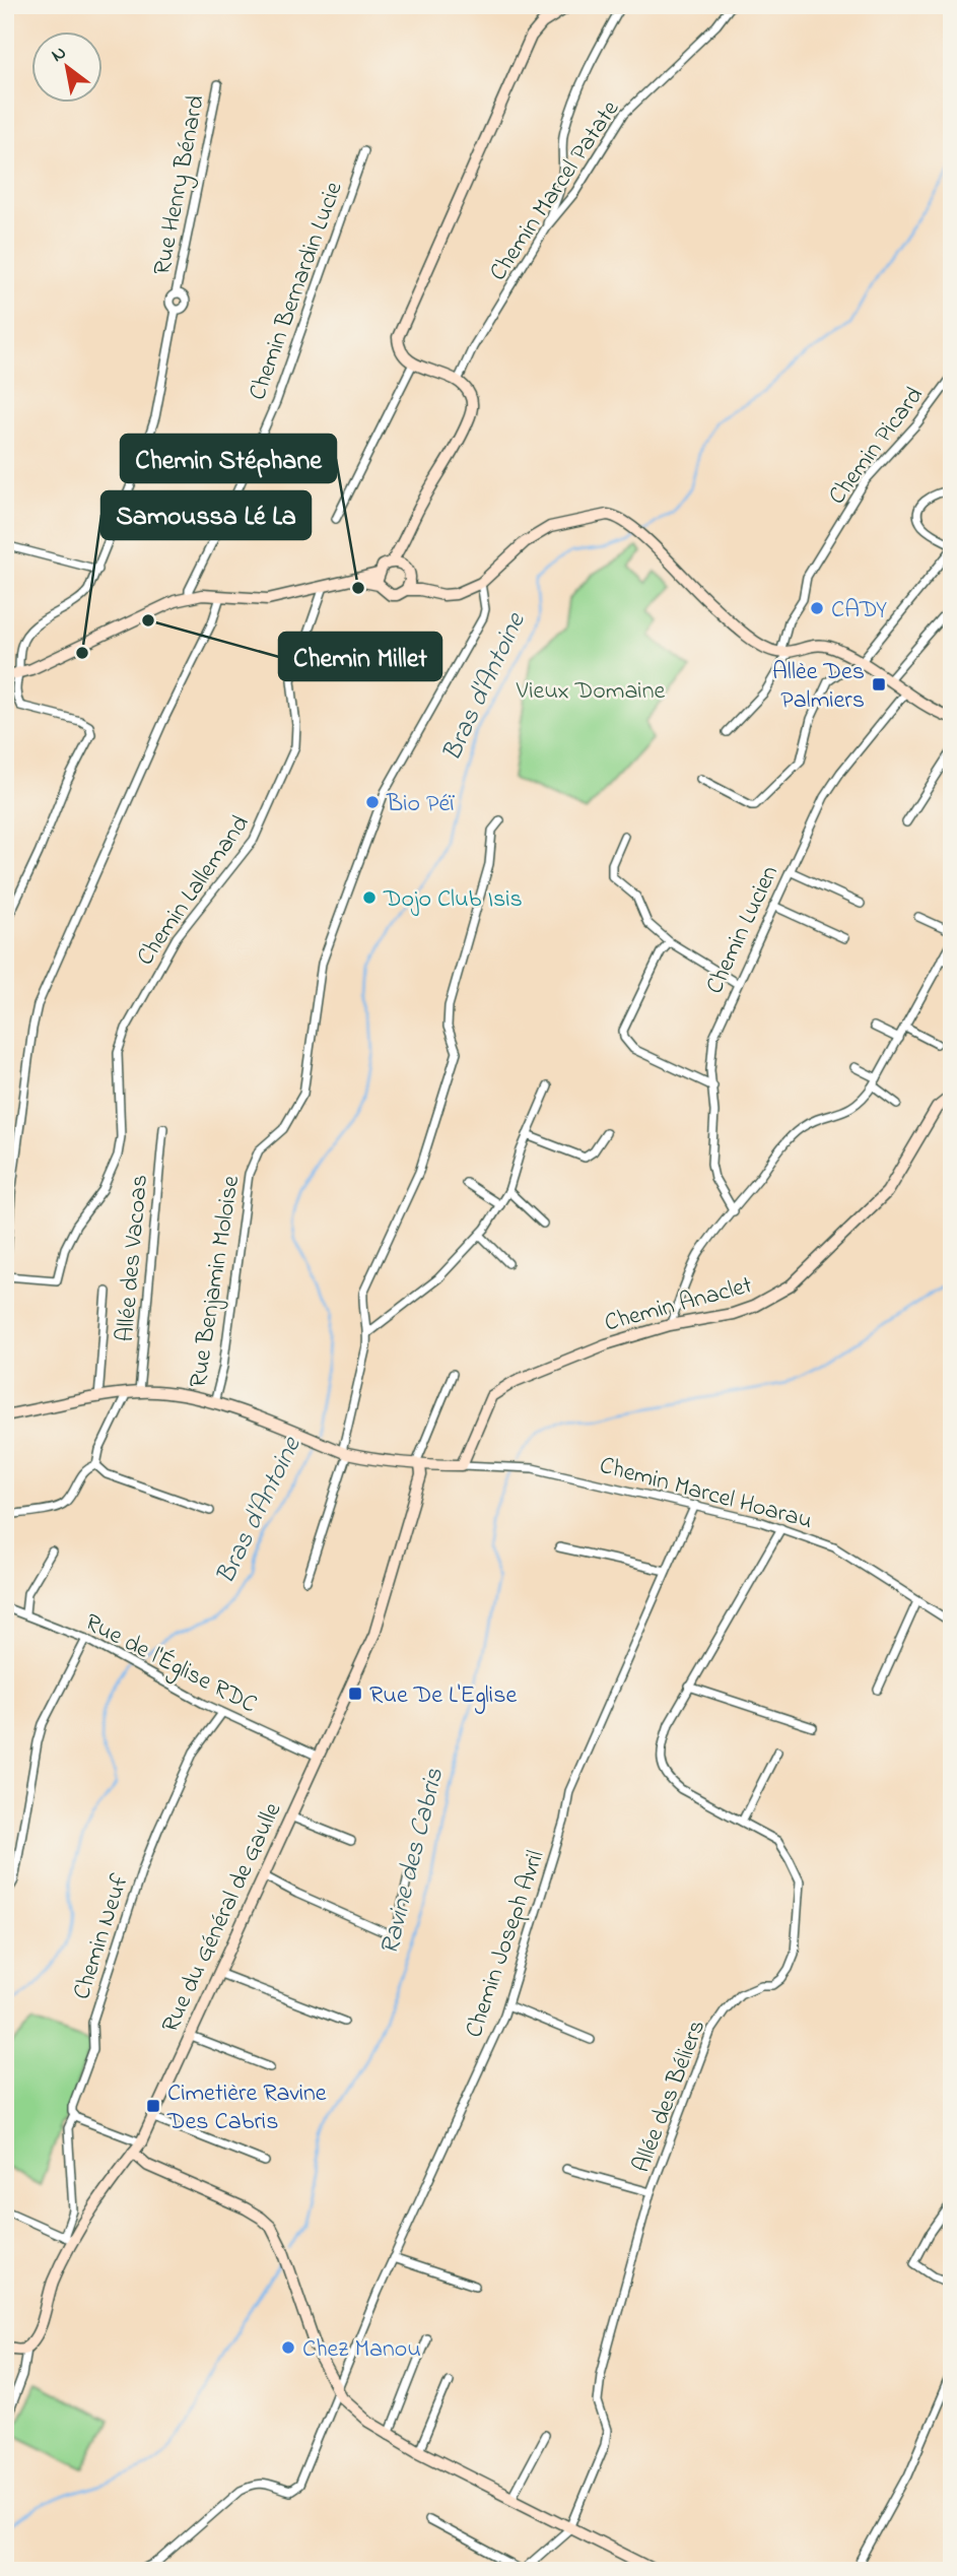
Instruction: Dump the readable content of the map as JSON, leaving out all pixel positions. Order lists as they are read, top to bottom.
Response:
{
  "streets": {
    "street": [
      "Rue Henry Bénard",
      "Chemin Marcel Patate",
      "Chemin Bernardin Lucie",
      "Chemin Picard",
      "Chemin Lallemand",
      "Chemin Lucien",
      "Allée des Vacoas",
      "Rue Benjamin Moloise",
      "Chemin Anaclet",
      "Chemin Marcel Hoarau",
      "Rue de l'Église RDC",
      "Rue du Général de Gaulle",
      "Chemin Neuf",
      "Chemin Joseph Avril",
      "Allée des Béliers"
    ]
  },
  "crossings": [
    ["Chemin Anaclet", "Chemin Marcel Hoarau"],
    ["Chemin Marcel Hoarau", "Chemin Joseph Avril"],
    ["Chemin Marcel Hoarau", "Allée des Béliers"],
    ["Rue de l'Église RDC", "Rue du Général de Gaulle"],
    ["Rue de l'Église RDC", "Chemin Neuf"],
    ["Rue du Général de Gaulle", "Chemin Neuf"]
  ],
  "water": ["Bras d'Antoine", "Ravine des Cabris"],
  "parks": ["Vieux Domaine"],
  "places": {
    "other": [
      "Chemin Stéphane",
      "CADY",
      "Chemin Millet",
      "Samoussa Lé La",
      "Bio Péï",
      "Dojo Club Isis",
      "Chez Manou"
    ],
    "transit": ["Allèe Des Palmiers", "Rue De L'Eglise", "Cimetière Ravine Des Cabris"]
  },
  "north": "top left"
}
